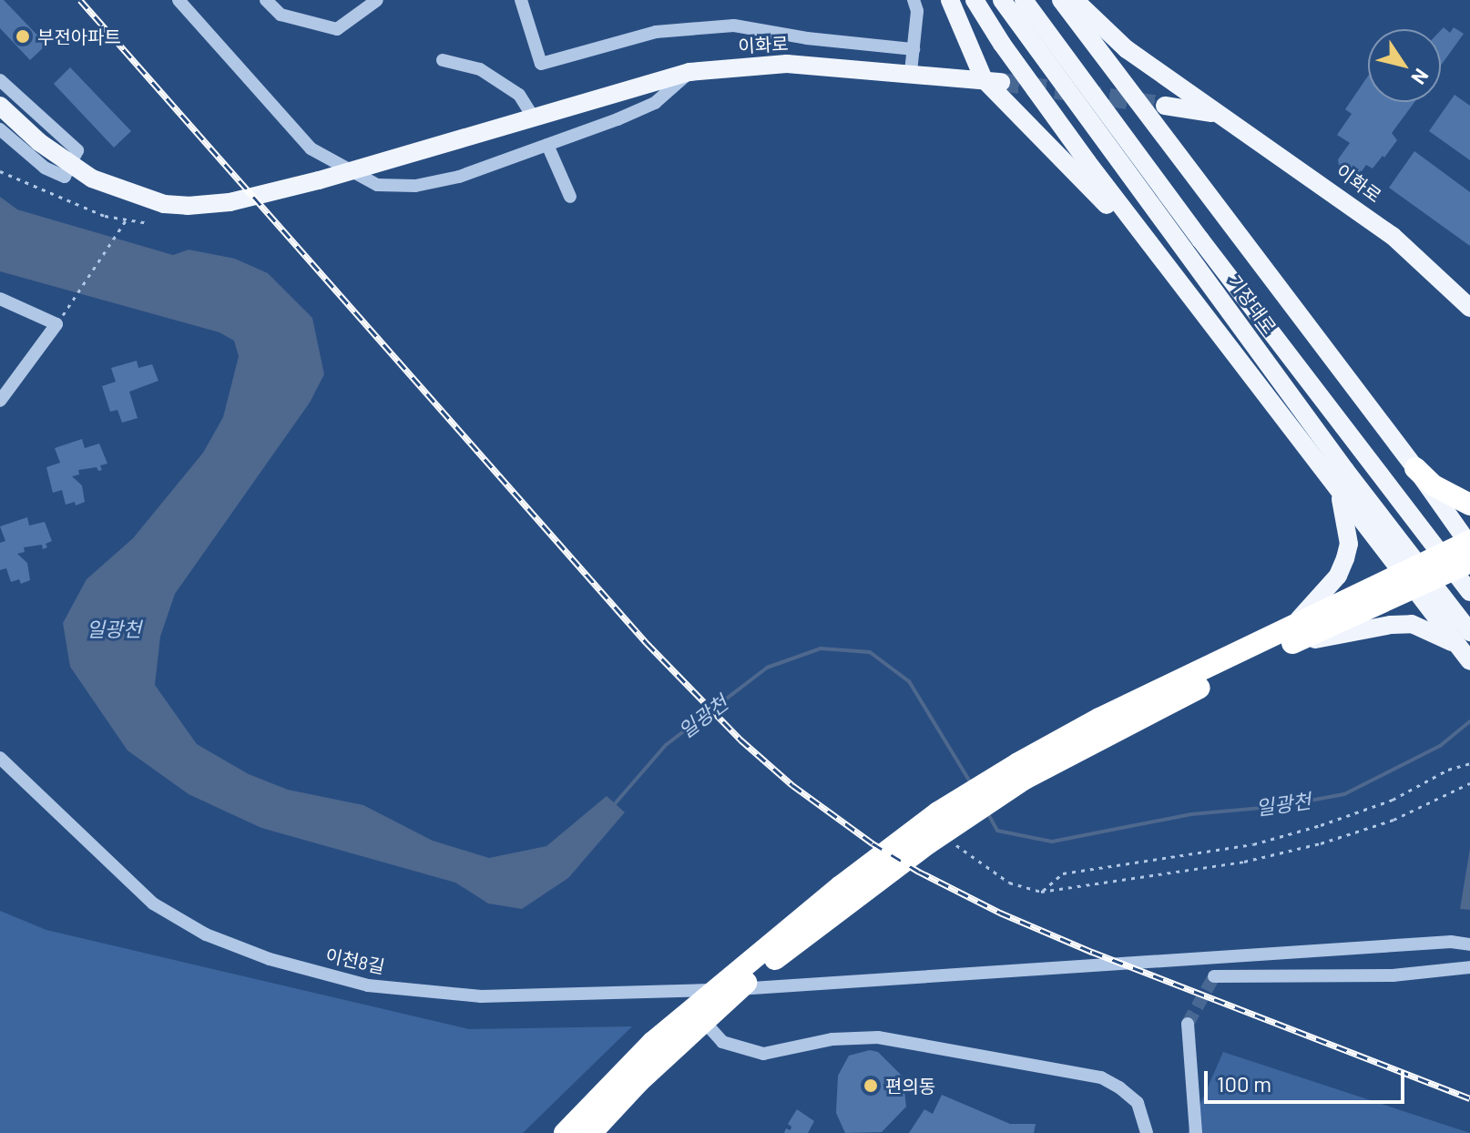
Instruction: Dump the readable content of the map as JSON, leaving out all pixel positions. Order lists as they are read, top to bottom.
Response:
{
  "streets": {
    "main road": ["이화로", "기장대로"],
    "street": ["이천8길"]
  },
  "water": ["일광천"],
  "places": ["부전아파트", "편의동"],
  "scale_bar": "100 m",
  "north": "bottom right"
}
